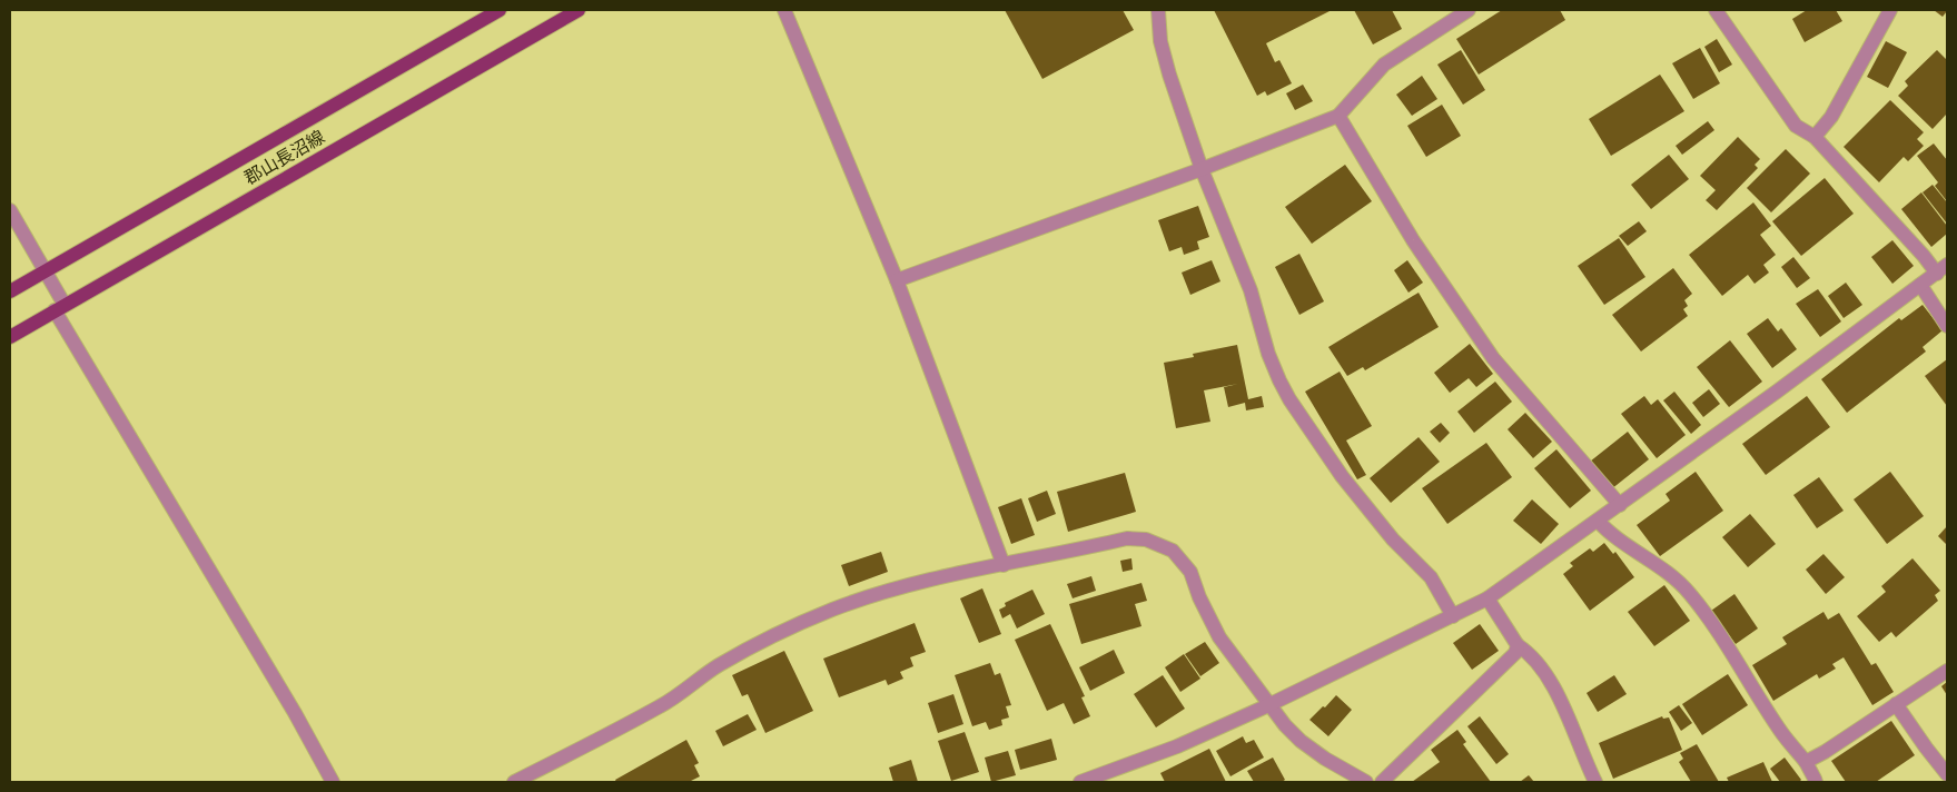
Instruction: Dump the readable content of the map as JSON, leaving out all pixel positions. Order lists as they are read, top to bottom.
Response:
{
  "streets": {
    "main road": ["郡山長沼線"]
  }
}
